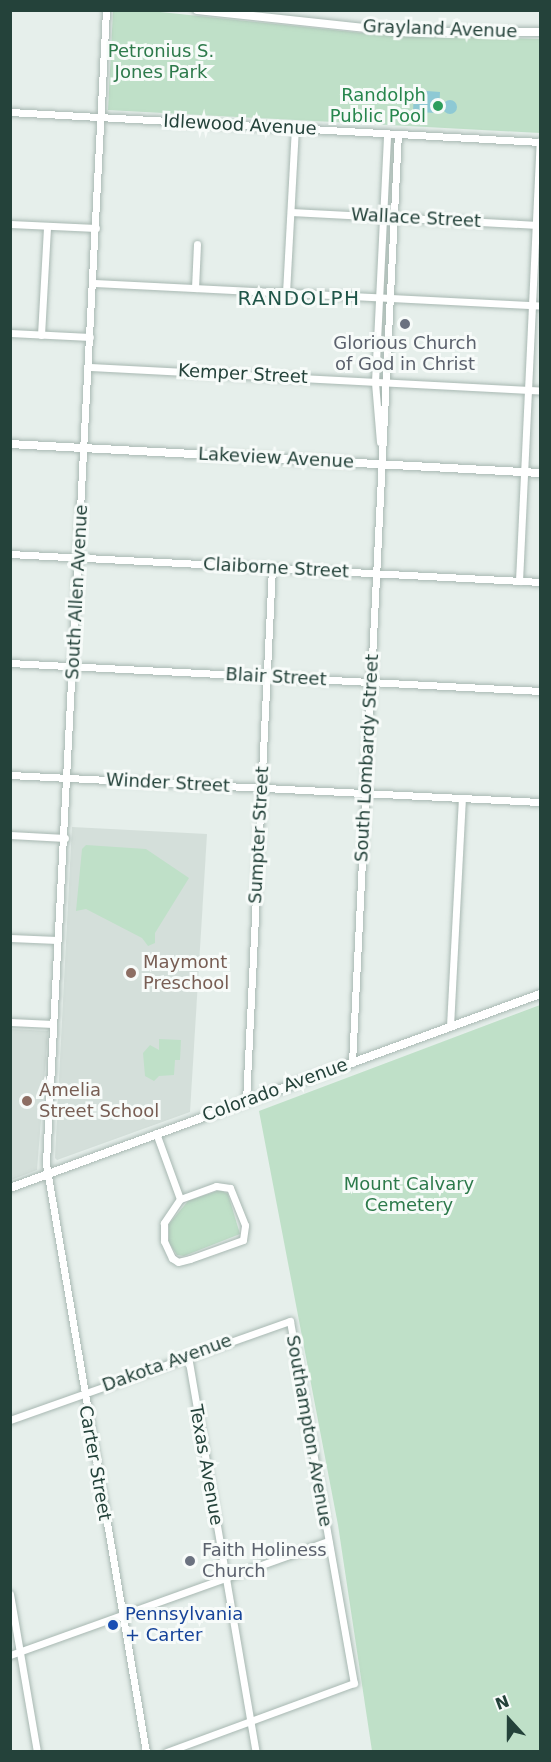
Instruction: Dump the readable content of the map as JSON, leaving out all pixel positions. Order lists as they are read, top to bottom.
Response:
{
  "streets": {
    "street": [
      "Grayland Avenue",
      "Idlewood Avenue",
      "Wallace Street",
      "Kemper Street",
      "Lakeview Avenue",
      "Claiborne Street",
      "South Allen Avenue",
      "Blair Street",
      "South Lombardy Street",
      "Winder Street",
      "Sumpter Street",
      "Colorado Avenue",
      "Dakota Avenue",
      "Southampton Avenue",
      "Carter Street",
      "Texas Avenue"
    ]
  },
  "crossings": [
    ["Idlewood Avenue", "South Allen Avenue"],
    ["Idlewood Avenue", "South Lombardy Street"],
    ["Wallace Street", "South Lombardy Street"],
    ["Kemper Street", "South Allen Avenue"],
    ["Kemper Street", "South Lombardy Street"],
    ["Lakeview Avenue", "South Allen Avenue"],
    ["Lakeview Avenue", "South Lombardy Street"],
    ["Claiborne Street", "South Allen Avenue"],
    ["Claiborne Street", "South Lombardy Street"],
    ["Claiborne Street", "Sumpter Street"],
    ["South Allen Avenue", "Blair Street"],
    ["South Allen Avenue", "Winder Street"],
    ["South Allen Avenue", "Colorado Avenue"],
    ["South Allen Avenue", "Carter Street"],
    ["Blair Street", "South Lombardy Street"],
    ["Blair Street", "Sumpter Street"],
    ["South Lombardy Street", "Winder Street"],
    ["South Lombardy Street", "Colorado Avenue"],
    ["Winder Street", "Sumpter Street"],
    ["Sumpter Street", "Colorado Avenue"],
    ["Colorado Avenue", "Carter Street"],
    ["Dakota Avenue", "Southampton Avenue"],
    ["Dakota Avenue", "Carter Street"],
    ["Dakota Avenue", "Texas Avenue"],
    ["Southampton Avenue", "Texas Avenue"]
  ],
  "districts": ["RANDOLPH"],
  "parks": ["Petronius S. Jones Park", "Mount Calvary Cemetery"],
  "places": [
    "Randolph Public Pool",
    "Glorious Church of God in Christ",
    "Maymont Preschool",
    "Amelia Street School",
    "Faith Holiness Church",
    "Pennsylvania + Carter"
  ],
  "north": "top"
}
